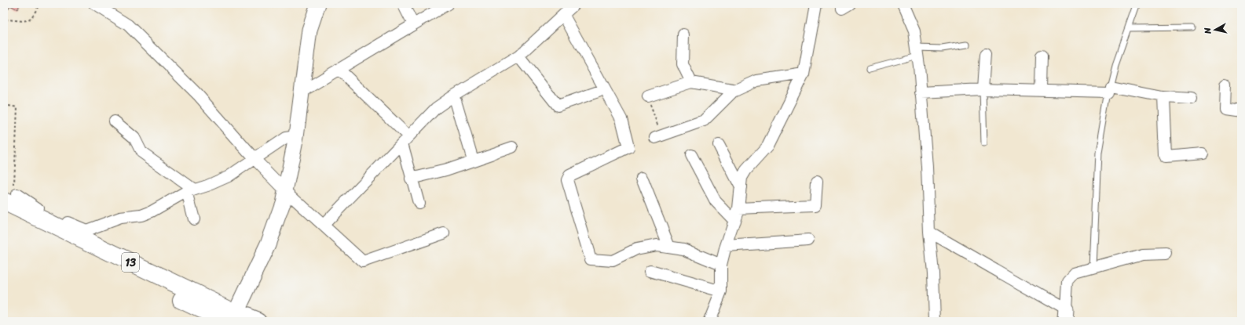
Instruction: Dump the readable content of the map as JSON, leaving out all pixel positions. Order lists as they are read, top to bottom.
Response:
{
  "streets": {
    "main road": ["13"]
  },
  "north": "left"
}
